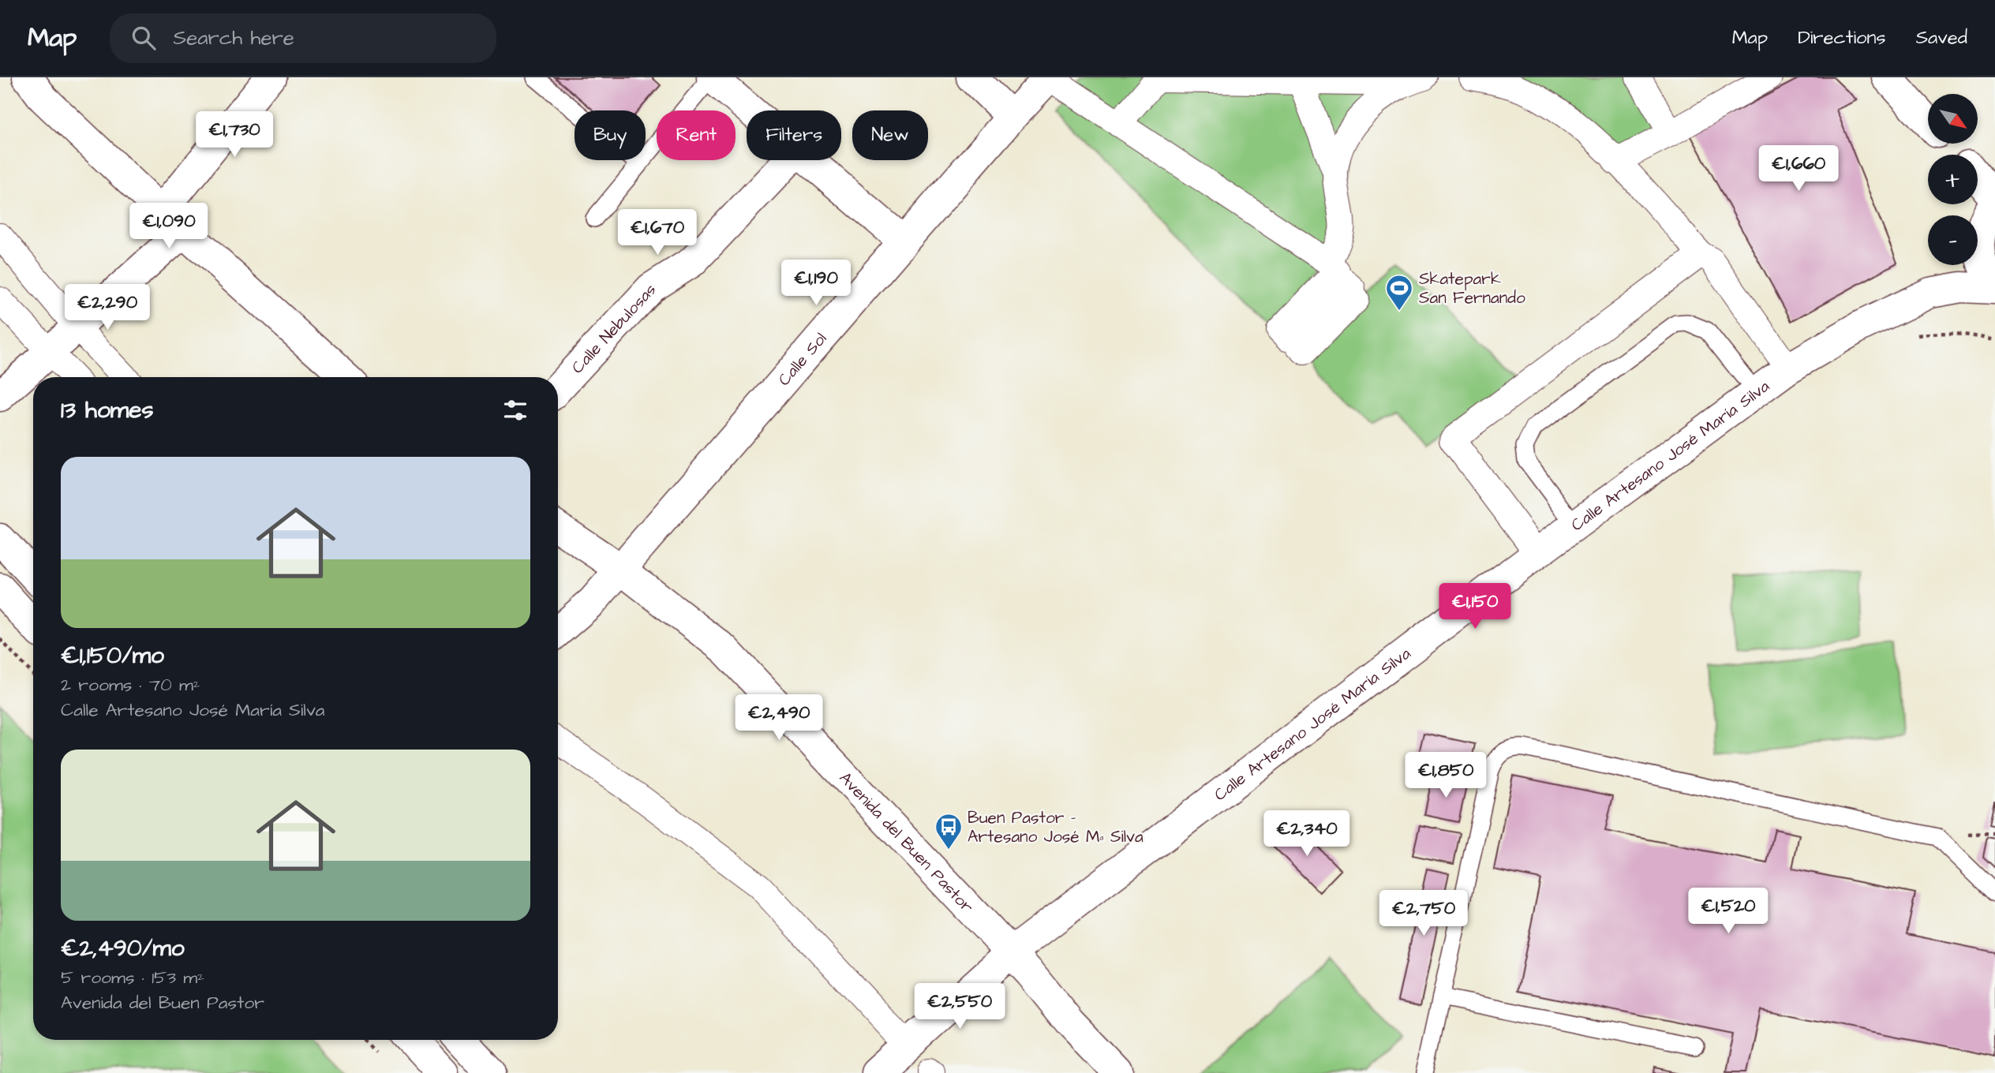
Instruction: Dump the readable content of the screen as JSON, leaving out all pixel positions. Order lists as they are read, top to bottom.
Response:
{
  "streets": {
    "street": [
      "Calle Nebulosas",
      "Calle Sol",
      "Calle Artesano José María Silva",
      "Avenida del Buen Pastor"
    ]
  },
  "crossings": [
    ["Calle Sol", "Avenida del Buen Pastor"],
    ["Calle Artesano José María Silva", "Avenida del Buen Pastor"]
  ],
  "places": {
    "sports": ["Skatepark San Fernando"],
    "bus stop": ["Buen Pastor - Artesano José Mª Silva"]
  },
  "north": "bottom right",
  "page": {
    "header": "Map",
    "search": "Search here",
    "nav": ["Map", "Directions", "Saved"],
    "map_buttons": ["+", "−"],
    "chip": [
      "Buy",
      "Rent",
      "Filters",
      "New"
    ],
    "price": [
      "€1,730",
      "€1,660",
      "€1,090",
      "€1,670",
      "€1,190",
      "€2,290",
      "€1,150",
      "€2,490",
      "€1,850",
      "€2,340",
      "€1,520",
      "€2,750",
      "€2,550"
    ],
    "heading": "13 homes",
    "list": [
      {
        "name": "€1,150/mo",
        "note": "2 rooms · 70 m² · Calle Artesano José María Silva"
      },
      {
        "name": "€2,490/mo",
        "note": "5 rooms · 153 m² · Avenida del Buen Pastor"
      }
    ]
  }
}
